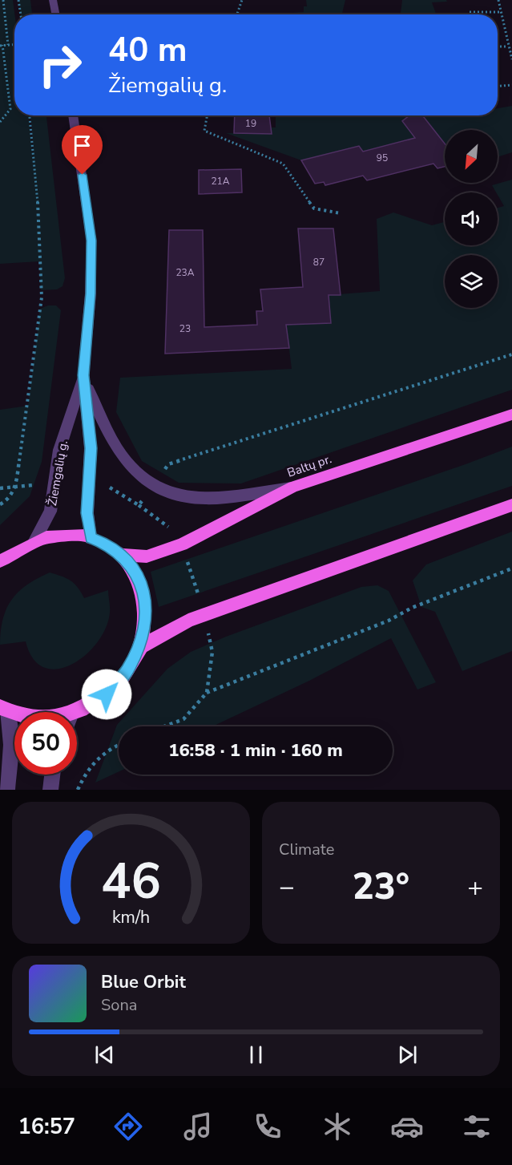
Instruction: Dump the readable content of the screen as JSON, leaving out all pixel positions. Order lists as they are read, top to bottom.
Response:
{
  "streets": {
    "main road": ["Baltų pr."],
    "street": ["Žiemgalių g."]
  },
  "crossings": [
    ["Baltų pr.", "Žiemgalių g."]
  ],
  "house_numbers": [
    "19",
    "95",
    "21A",
    "87",
    "23A",
    "23"
  ],
  "north": "bottom left",
  "page": {
    "turn": ["40 m", "Žiemgalių g."],
    "limit": "50",
    "trip": "16:58 · 1 min · 160 m",
    "tile": "Climate",
    "heat": ["−", "23°", "+"],
    "song": ["Blue Orbit", "Sona"],
    "tabs": "16:57",
    "gauge": ["46", "km/h"]
  }
}
